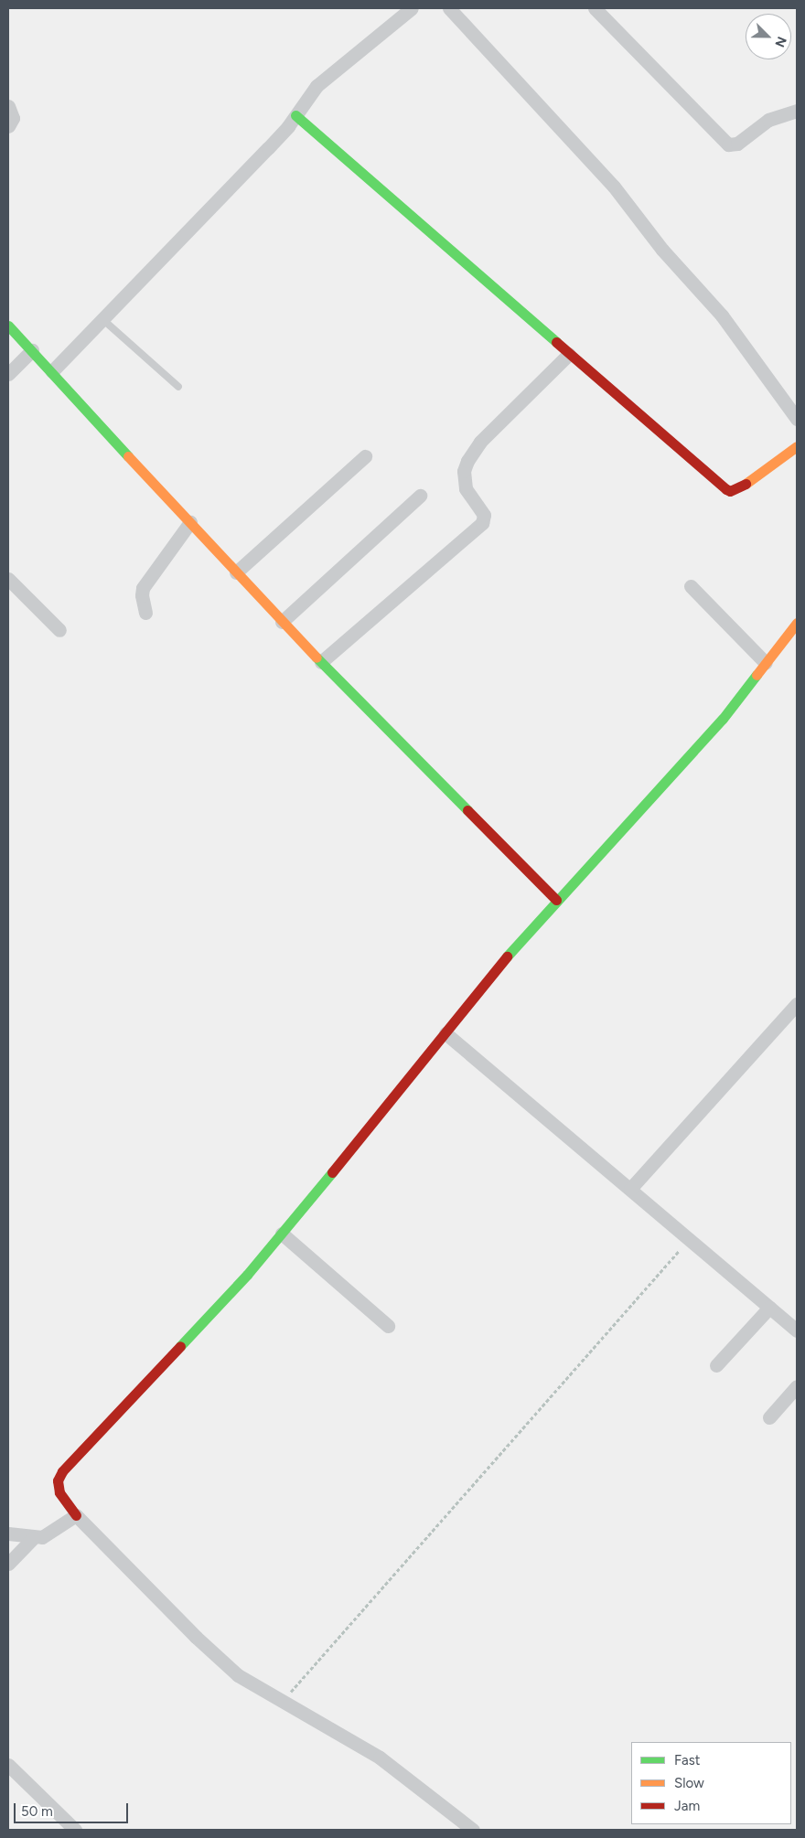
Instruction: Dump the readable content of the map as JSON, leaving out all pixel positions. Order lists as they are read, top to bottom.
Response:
{
  "legend": ["Fast", "Slow", "Jam"],
  "scale_bar": "50 m",
  "north": "bottom right"
}
